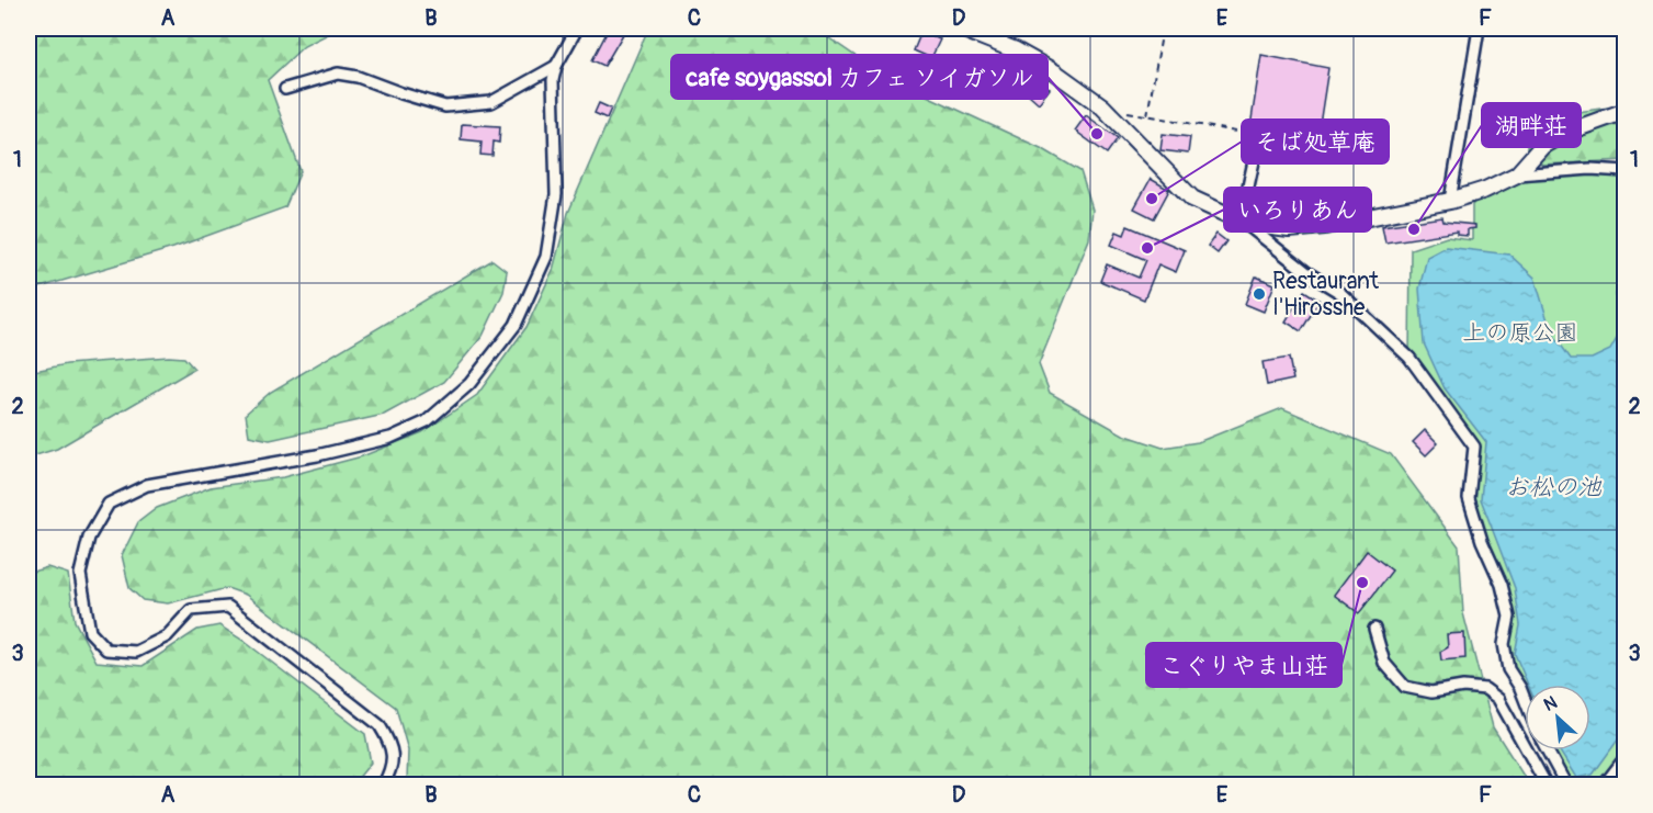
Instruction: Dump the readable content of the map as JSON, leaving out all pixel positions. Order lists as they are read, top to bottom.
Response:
{
  "water": ["お松の池"],
  "parks": ["上の原公園"],
  "places": [
    "cafe soygassol カフェ ソイガソル",
    "そば処草庵",
    "湖畔荘",
    "いろりあん",
    "Restaurant I'Hirosshe",
    "こぐりやま山荘"
  ],
  "north": "top left",
  "grid": {
    "columns": [
      "A",
      "B",
      "C",
      "D",
      "E",
      "F"
    ],
    "rows": ["1", "2", "3"]
  }
}
